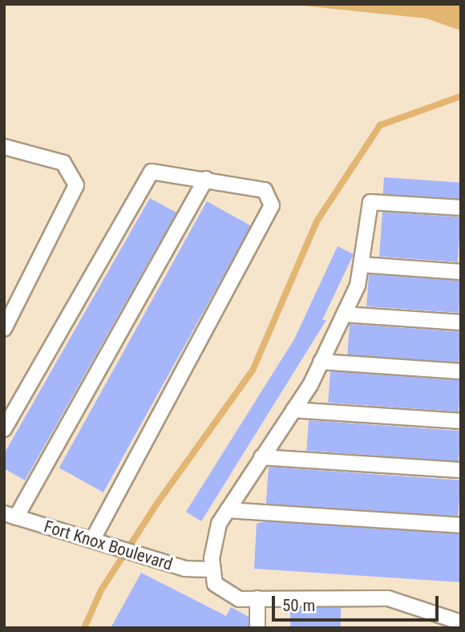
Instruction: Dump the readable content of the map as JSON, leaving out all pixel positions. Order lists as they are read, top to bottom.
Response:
{
  "streets": {
    "lane": ["Fort Knox Boulevard"]
  },
  "scale_bar": "50 m"
}
